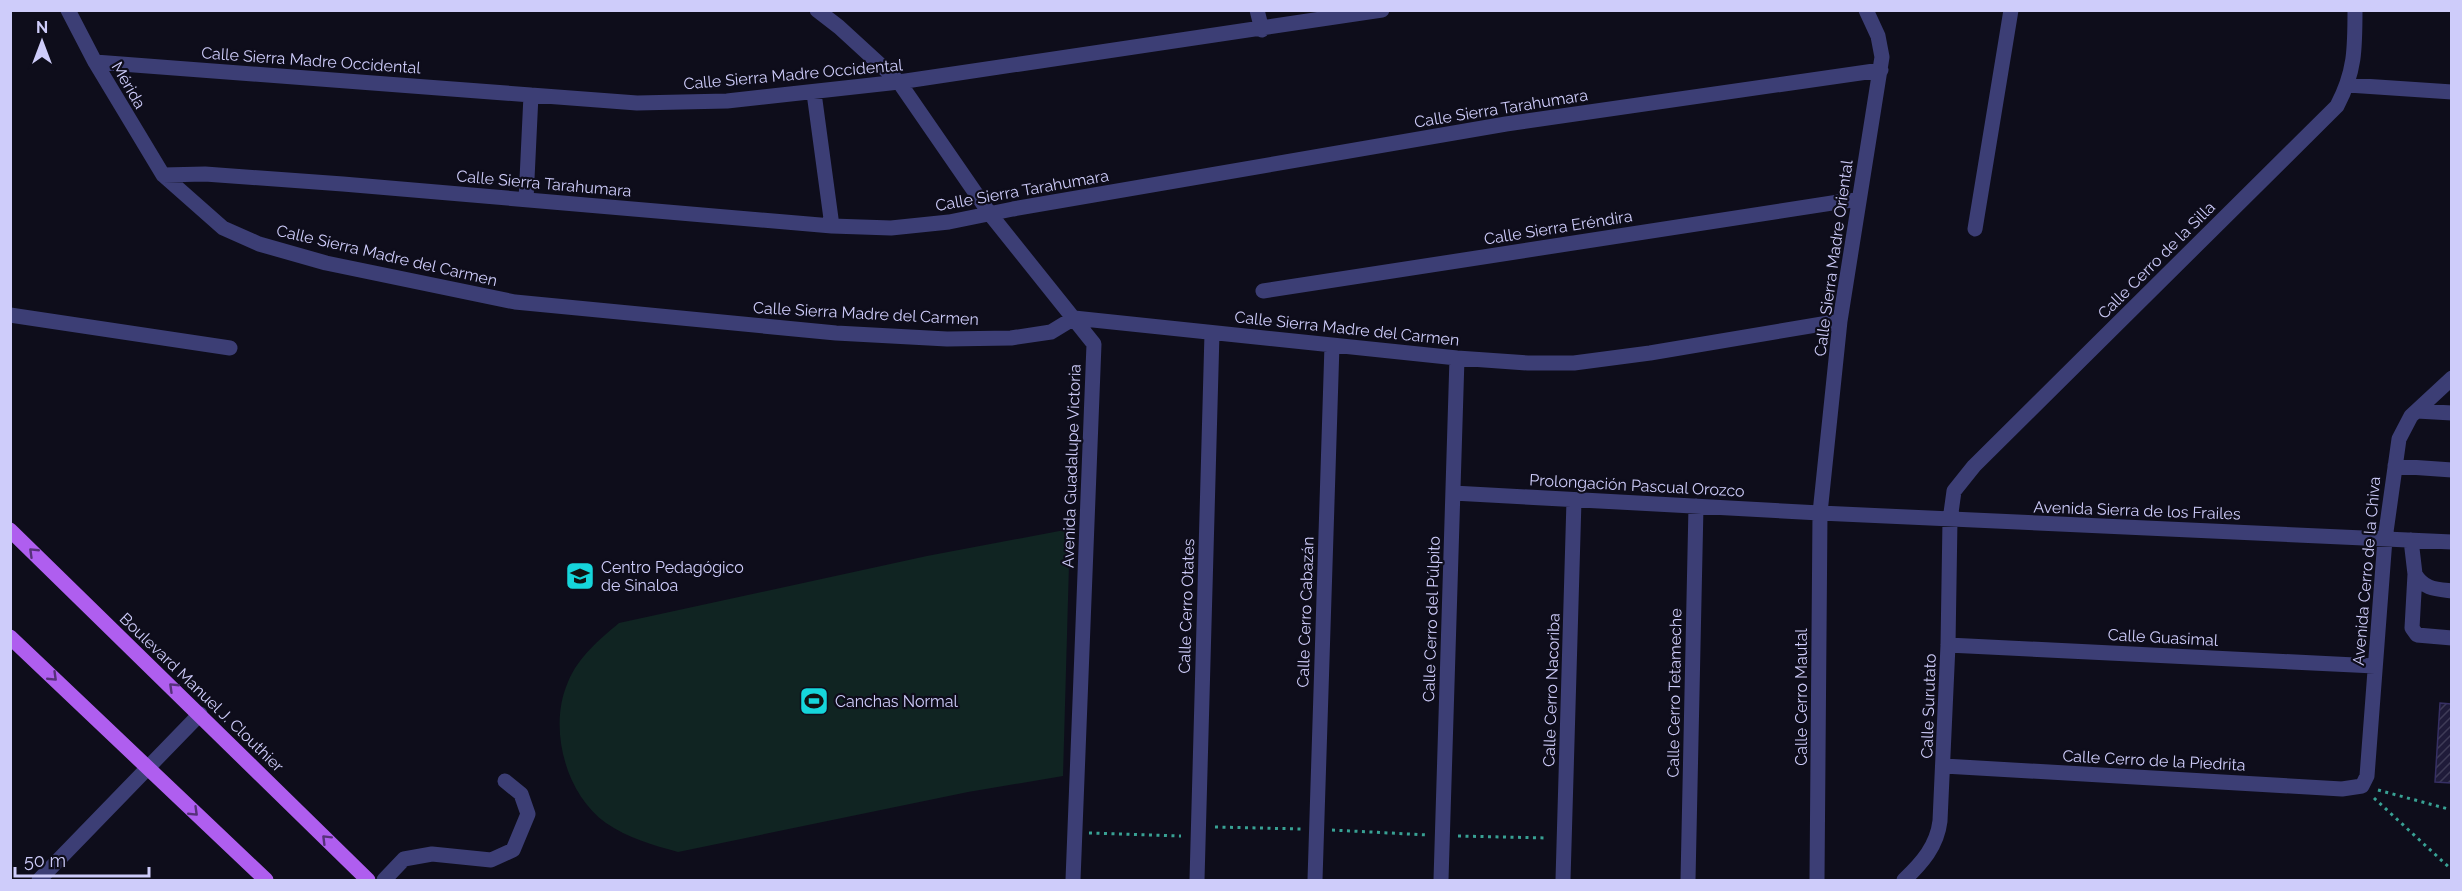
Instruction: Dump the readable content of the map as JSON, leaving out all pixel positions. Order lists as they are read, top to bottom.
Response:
{
  "streets": {
    "main road": ["Boulevard Manuel J. Clouthier"],
    "street": [
      "Calle Sierra Madre Occidental",
      "Mérida",
      "Calle Sierra Tarahumara",
      "Calle Sierra Eréndira",
      "Calle Sierra Madre del Carmen",
      "Calle Sierra Madre Oriental",
      "Calle Cerro de la Silla",
      "Avenida Guadalupe Victoria",
      "Prolongación Pascual Orozco",
      "Avenida Sierra de los Frailes",
      "Avenida Cerro de la Chiva",
      "Calle Cerro Otates",
      "Calle Cerro Cabazán",
      "Calle Cerro del Púlpito",
      "Calle Guasimal",
      "Calle Cerro Nacoriba",
      "Calle Cerro Tetameche",
      "Calle Cerro Mautal",
      "Calle Surutato",
      "Calle Cerro de la Piedrita"
    ]
  },
  "crossings": [
    ["Calle Sierra Madre Occidental", "Mérida"],
    ["Calle Sierra Madre Occidental", "Avenida Guadalupe Victoria"],
    ["Mérida", "Calle Sierra Tarahumara"],
    ["Mérida", "Calle Sierra Madre del Carmen"],
    ["Calle Sierra Tarahumara", "Calle Sierra Madre del Carmen"],
    ["Calle Sierra Tarahumara", "Calle Sierra Madre Oriental"],
    ["Calle Sierra Tarahumara", "Avenida Guadalupe Victoria"],
    ["Calle Sierra Eréndira", "Calle Sierra Madre Oriental"],
    ["Calle Sierra Madre del Carmen", "Calle Sierra Madre Oriental"],
    ["Calle Sierra Madre del Carmen", "Avenida Guadalupe Victoria"],
    ["Calle Sierra Madre del Carmen", "Calle Cerro Otates"],
    ["Calle Sierra Madre del Carmen", "Calle Cerro Cabazán"],
    ["Calle Sierra Madre del Carmen", "Calle Cerro del Púlpito"],
    ["Calle Sierra Madre Oriental", "Prolongación Pascual Orozco"],
    ["Calle Sierra Madre Oriental", "Avenida Sierra de los Frailes"],
    ["Calle Sierra Madre Oriental", "Calle Cerro Mautal"],
    ["Calle Cerro de la Silla", "Avenida Sierra de los Frailes"],
    ["Calle Cerro de la Silla", "Calle Surutato"],
    ["Prolongación Pascual Orozco", "Avenida Sierra de los Frailes"],
    ["Prolongación Pascual Orozco", "Calle Cerro del Púlpito"],
    ["Prolongación Pascual Orozco", "Calle Cerro Nacoriba"],
    ["Prolongación Pascual Orozco", "Calle Cerro Tetameche"],
    ["Prolongación Pascual Orozco", "Calle Cerro Mautal"],
    ["Avenida Sierra de los Frailes", "Avenida Cerro de la Chiva"],
    ["Avenida Sierra de los Frailes", "Calle Cerro Mautal"],
    ["Avenida Sierra de los Frailes", "Calle Surutato"],
    ["Avenida Cerro de la Chiva", "Calle Guasimal"],
    ["Avenida Cerro de la Chiva", "Calle Cerro de la Piedrita"],
    ["Calle Guasimal", "Calle Surutato"],
    ["Calle Surutato", "Calle Cerro de la Piedrita"]
  ],
  "places": {
    "school or university": ["Centro Pedagógico de Sinaloa"],
    "sports": ["Canchas Normal"]
  },
  "scale_bar": "50 m",
  "north": "top"
}
